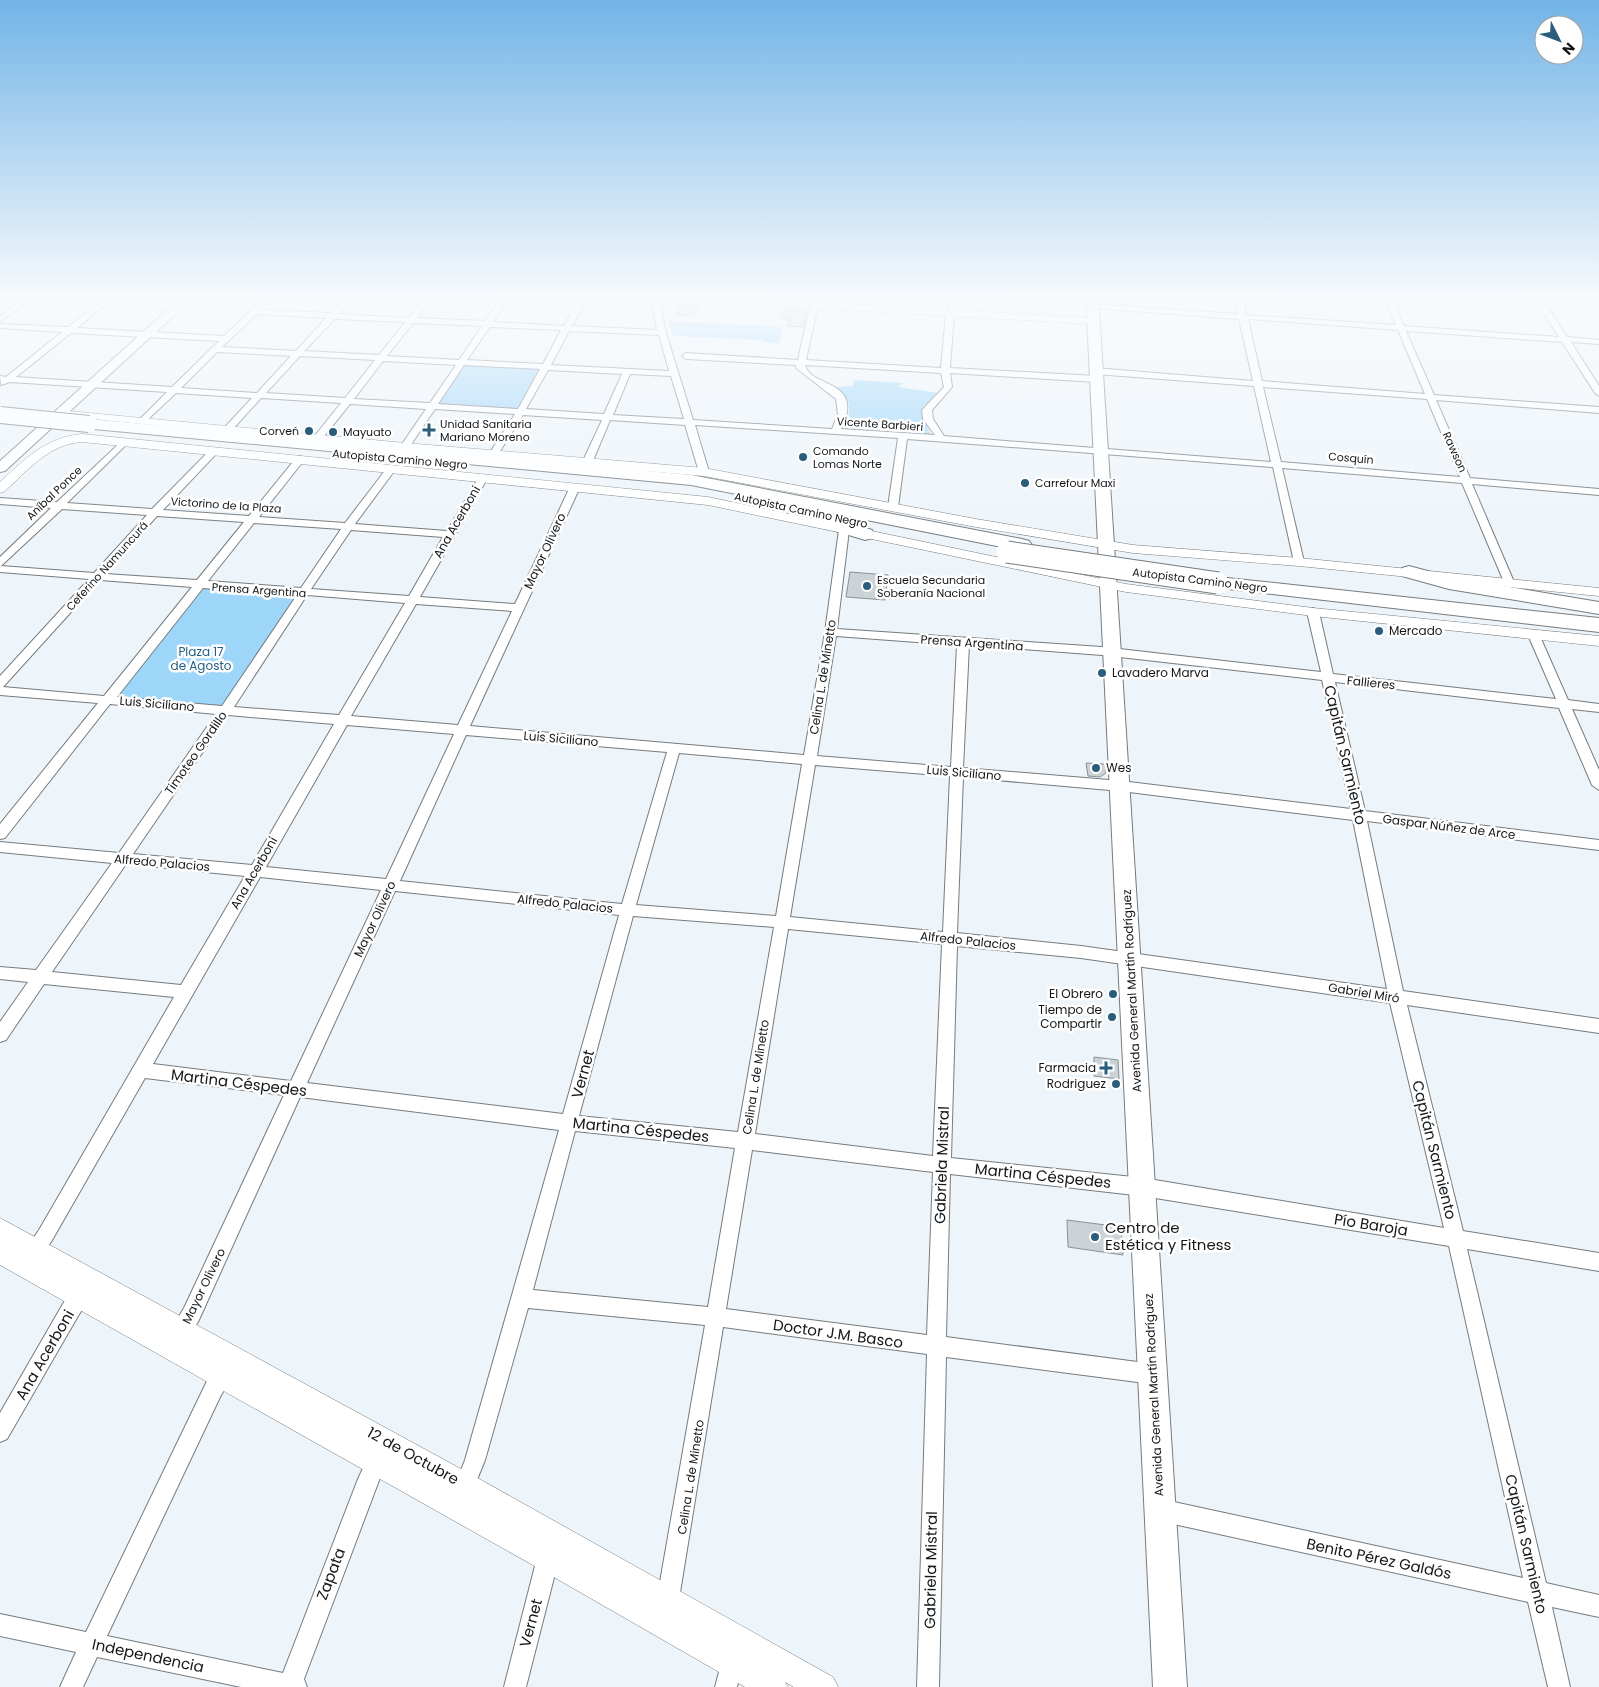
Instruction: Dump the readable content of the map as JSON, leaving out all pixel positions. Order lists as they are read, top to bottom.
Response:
{
  "streets": {
    "highway": ["Autopista Camino Negro"],
    "main road": ["Avenida General Martín Rodríguez"],
    "street": [
      "Vicente Barbieri",
      "Rawson",
      "Cosquín",
      "Aníbal Ponce",
      "Victorino de la Plaza",
      "Ana Acerboni",
      "Mayor Olivero",
      "Ceferino Namuncurá",
      "Prensa Argentina",
      "Celina L. de Minetto",
      "Fallieres",
      "Luis Siciliano",
      "Timoteo Gordillo",
      "Capitán Sarmiento",
      "Gaspar Núñez de Arce",
      "Alfredo Palacios",
      "Gabriel Miró",
      "Vernet",
      "Martina Céspedes",
      "Gabriela Mistral",
      "Pío Baroja",
      "Doctor J.M. Basco",
      "12 de Octubre",
      "Benito Pérez Galdós",
      "Zapata",
      "Independencia"
    ]
  },
  "crossings": [
    ["Vicente Barbieri", "Cosquín"],
    ["Vicente Barbieri", "Ana Acerboni"],
    ["Vicente Barbieri", "Avenida General Martín Rodríguez"],
    ["Rawson", "Cosquín"],
    ["Cosquín", "Avenida General Martín Rodríguez"],
    ["Autopista Camino Negro", "Ana Acerboni"],
    ["Aníbal Ponce", "Victorino de la Plaza"],
    ["Victorino de la Plaza", "Ana Acerboni"],
    ["Victorino de la Plaza", "Ceferino Namuncurá"],
    ["Victorino de la Plaza", "Timoteo Gordillo"],
    ["Ana Acerboni", "Prensa Argentina"],
    ["Ana Acerboni", "Luis Siciliano"],
    ["Ana Acerboni", "Alfredo Palacios"],
    ["Ana Acerboni", "Martina Céspedes"],
    ["Ana Acerboni", "12 de Octubre"],
    ["Mayor Olivero", "Prensa Argentina"],
    ["Mayor Olivero", "Luis Siciliano"],
    ["Mayor Olivero", "Alfredo Palacios"],
    ["Mayor Olivero", "Martina Céspedes"],
    ["Mayor Olivero", "12 de Octubre"],
    ["Ceferino Namuncurá", "Prensa Argentina"],
    ["Prensa Argentina", "Celina L. de Minetto"],
    ["Prensa Argentina", "Fallieres"],
    ["Prensa Argentina", "Timoteo Gordillo"],
    ["Prensa Argentina", "Avenida General Martín Rodríguez"],
    ["Prensa Argentina", "Gabriela Mistral"],
    ["Celina L. de Minetto", "Luis Siciliano"],
    ["Celina L. de Minetto", "Alfredo Palacios"],
    ["Celina L. de Minetto", "Martina Céspedes"],
    ["Celina L. de Minetto", "Doctor J.M. Basco"],
    ["Celina L. de Minetto", "12 de Octubre"],
    ["Fallieres", "Capitán Sarmiento"],
    ["Fallieres", "Avenida General Martín Rodríguez"],
    ["Luis Siciliano", "Timoteo Gordillo"],
    ["Luis Siciliano", "Gaspar Núñez de Arce"],
    ["Luis Siciliano", "Avenida General Martín Rodríguez"],
    ["Luis Siciliano", "Vernet"],
    ["Luis Siciliano", "Gabriela Mistral"],
    ["Timoteo Gordillo", "Alfredo Palacios"],
    ["Capitán Sarmiento", "Gaspar Núñez de Arce"],
    ["Capitán Sarmiento", "Gabriel Miró"],
    ["Capitán Sarmiento", "Pío Baroja"],
    ["Capitán Sarmiento", "Benito Pérez Galdós"],
    ["Gaspar Núñez de Arce", "Avenida General Martín Rodríguez"],
    ["Alfredo Palacios", "Avenida General Martín Rodríguez"],
    ["Alfredo Palacios", "Gabriel Miró"],
    ["Alfredo Palacios", "Vernet"],
    ["Alfredo Palacios", "Gabriela Mistral"],
    ["Avenida General Martín Rodríguez", "Gabriel Miró"],
    ["Avenida General Martín Rodríguez", "Martina Céspedes"],
    ["Avenida General Martín Rodríguez", "Pío Baroja"],
    ["Avenida General Martín Rodríguez", "Doctor J.M. Basco"],
    ["Avenida General Martín Rodríguez", "Benito Pérez Galdós"],
    ["Vernet", "Martina Céspedes"],
    ["Vernet", "Doctor J.M. Basco"],
    ["Vernet", "12 de Octubre"],
    ["Martina Céspedes", "Gabriela Mistral"],
    ["Martina Céspedes", "Pío Baroja"],
    ["Gabriela Mistral", "Doctor J.M. Basco"],
    ["12 de Octubre", "Zapata"],
    ["Zapata", "Independencia"]
  ],
  "parks": ["Plaza 17 de Agosto"],
  "places": {
    "health": ["Unidad Sanitaria Mariano Moreno", "Farmacia"],
    "other": [
      "Corveń",
      "Mayuato",
      "Comando Lomas Norte",
      "Carrefour Maxi",
      "Escuela Secundaria Soberanía Nacional",
      "Mercado",
      "Lavadero Marva",
      "Wes",
      "El Obrero",
      "Tiempo de Compartir",
      "Rodriguez",
      "Centro de Estética y Fitness"
    ]
  },
  "north": "bottom right"
}
